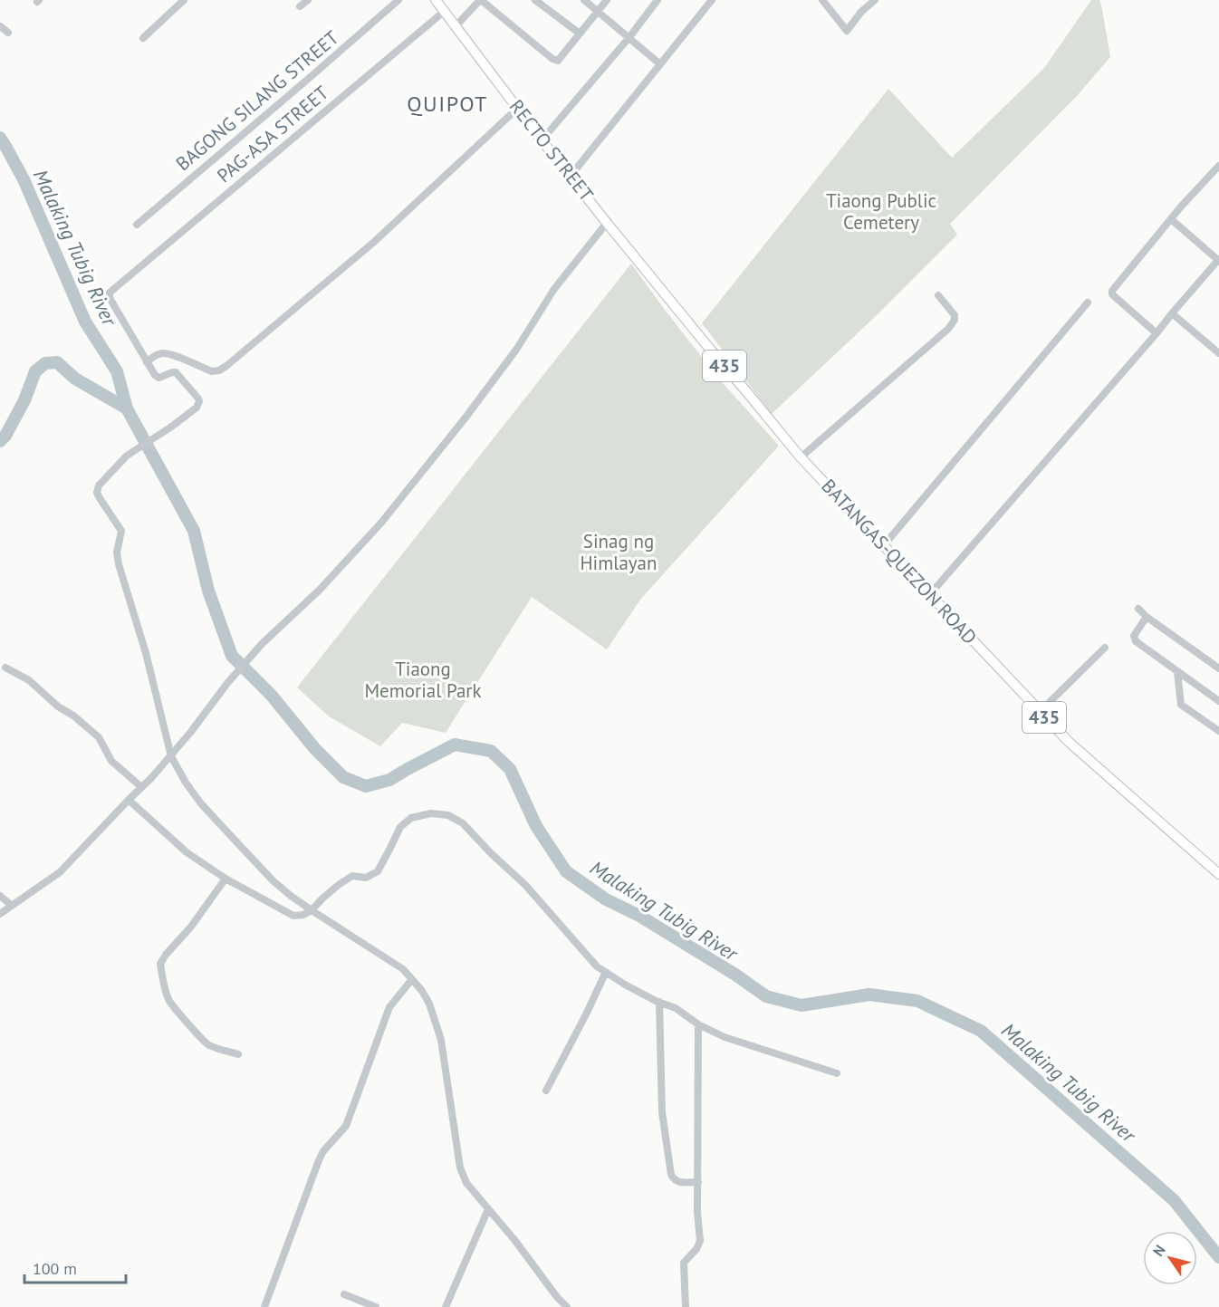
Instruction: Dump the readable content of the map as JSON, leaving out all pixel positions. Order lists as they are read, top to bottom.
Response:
{
  "streets": {
    "main road": ["RECTO STREET", "435", "BATANGAS-QUEZON ROAD"],
    "street": ["BAGONG SILANG STREET", "PAG-ASA STREET"]
  },
  "crossings": [
    ["PAG-ASA STREET", "RECTO STREET"],
    ["RECTO STREET", "BATANGAS-QUEZON ROAD"]
  ],
  "districts": ["QUIPOT"],
  "water": ["Malaking Tubig River"],
  "parks": ["Tiaong Public Cemetery", "Sinag ng Himlayan", "Tiaong Memorial Park"],
  "scale_bar": "100 m",
  "north": "top left"
}
